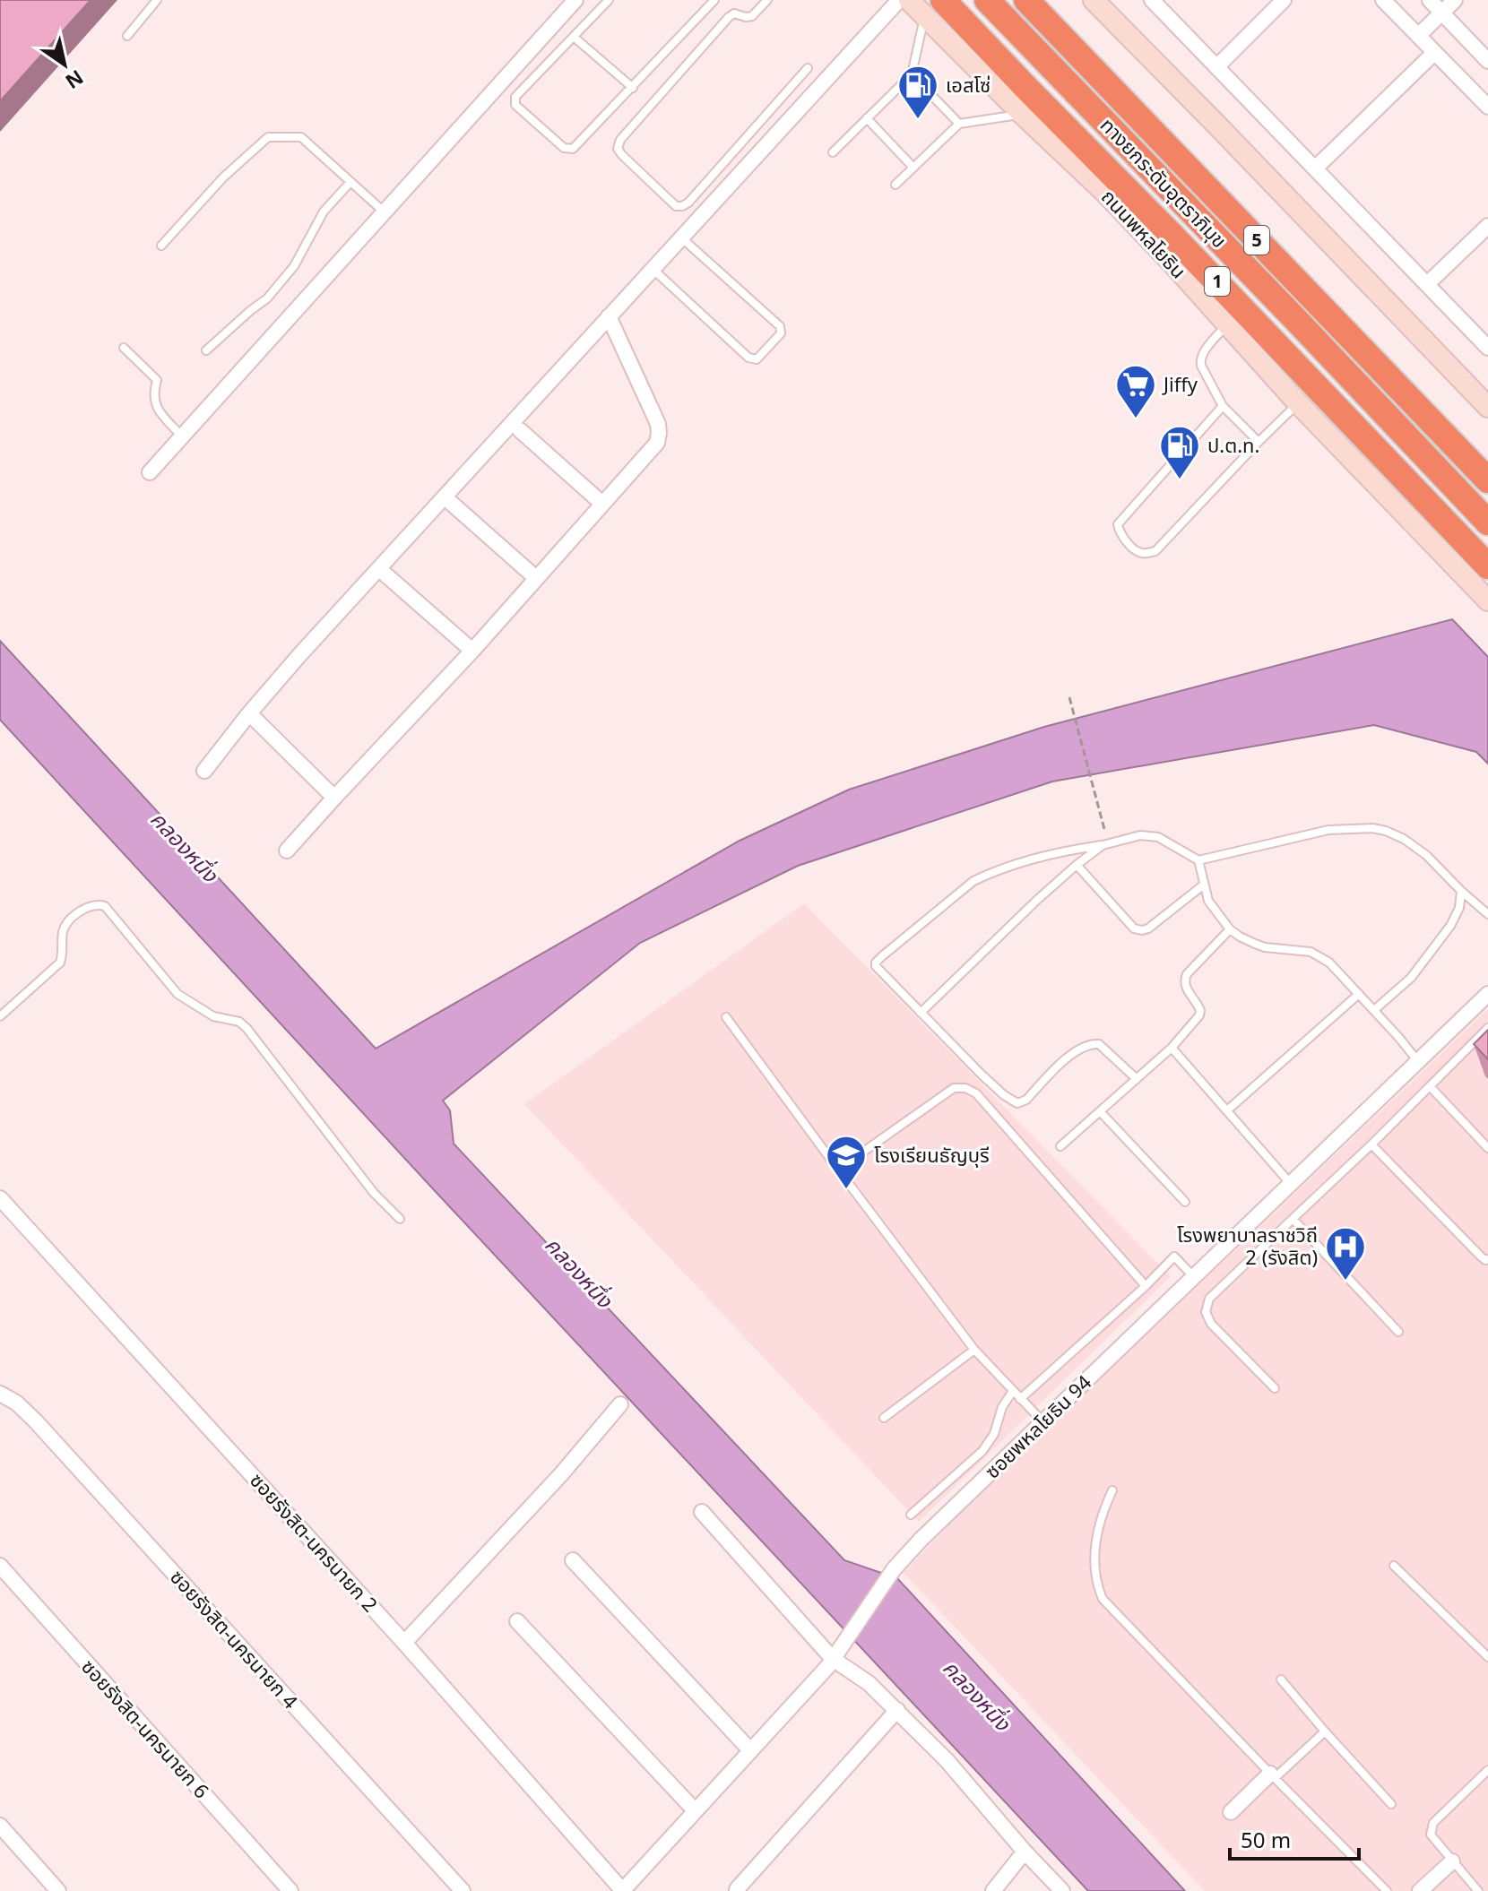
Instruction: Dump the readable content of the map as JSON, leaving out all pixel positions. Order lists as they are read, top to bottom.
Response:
{
  "streets": {
    "highway": [
      "ทางยกระดับอุตราภิมุข",
      "ถนนพหลโยธิน",
      "5",
      "1"
    ],
    "street": [
      "ซอยพหลโยธิน 94",
      "ซอยรังสิต-นครนายก 2",
      "ซอยรังสิต-นครนายก 4",
      "ซอยรังสิต-นครนายก 6"
    ]
  },
  "crossings": [
    ["ซอยพหลโยธิน 94", "ซอยรังสิต-นครนายก 2"]
  ],
  "water": ["คลองหนึ่ง"],
  "places": {
    "fuel station": ["เอสโซ่", "ป.ต.ท."],
    "supermarket": ["Jiffy"],
    "school or university": ["โรงเรียนธัญบุรี"],
    "hospital": ["โรงพยาบาลราชวิถี 2 (รังสิต)"]
  },
  "scale_bar": "50 m",
  "north": "bottom right"
}
